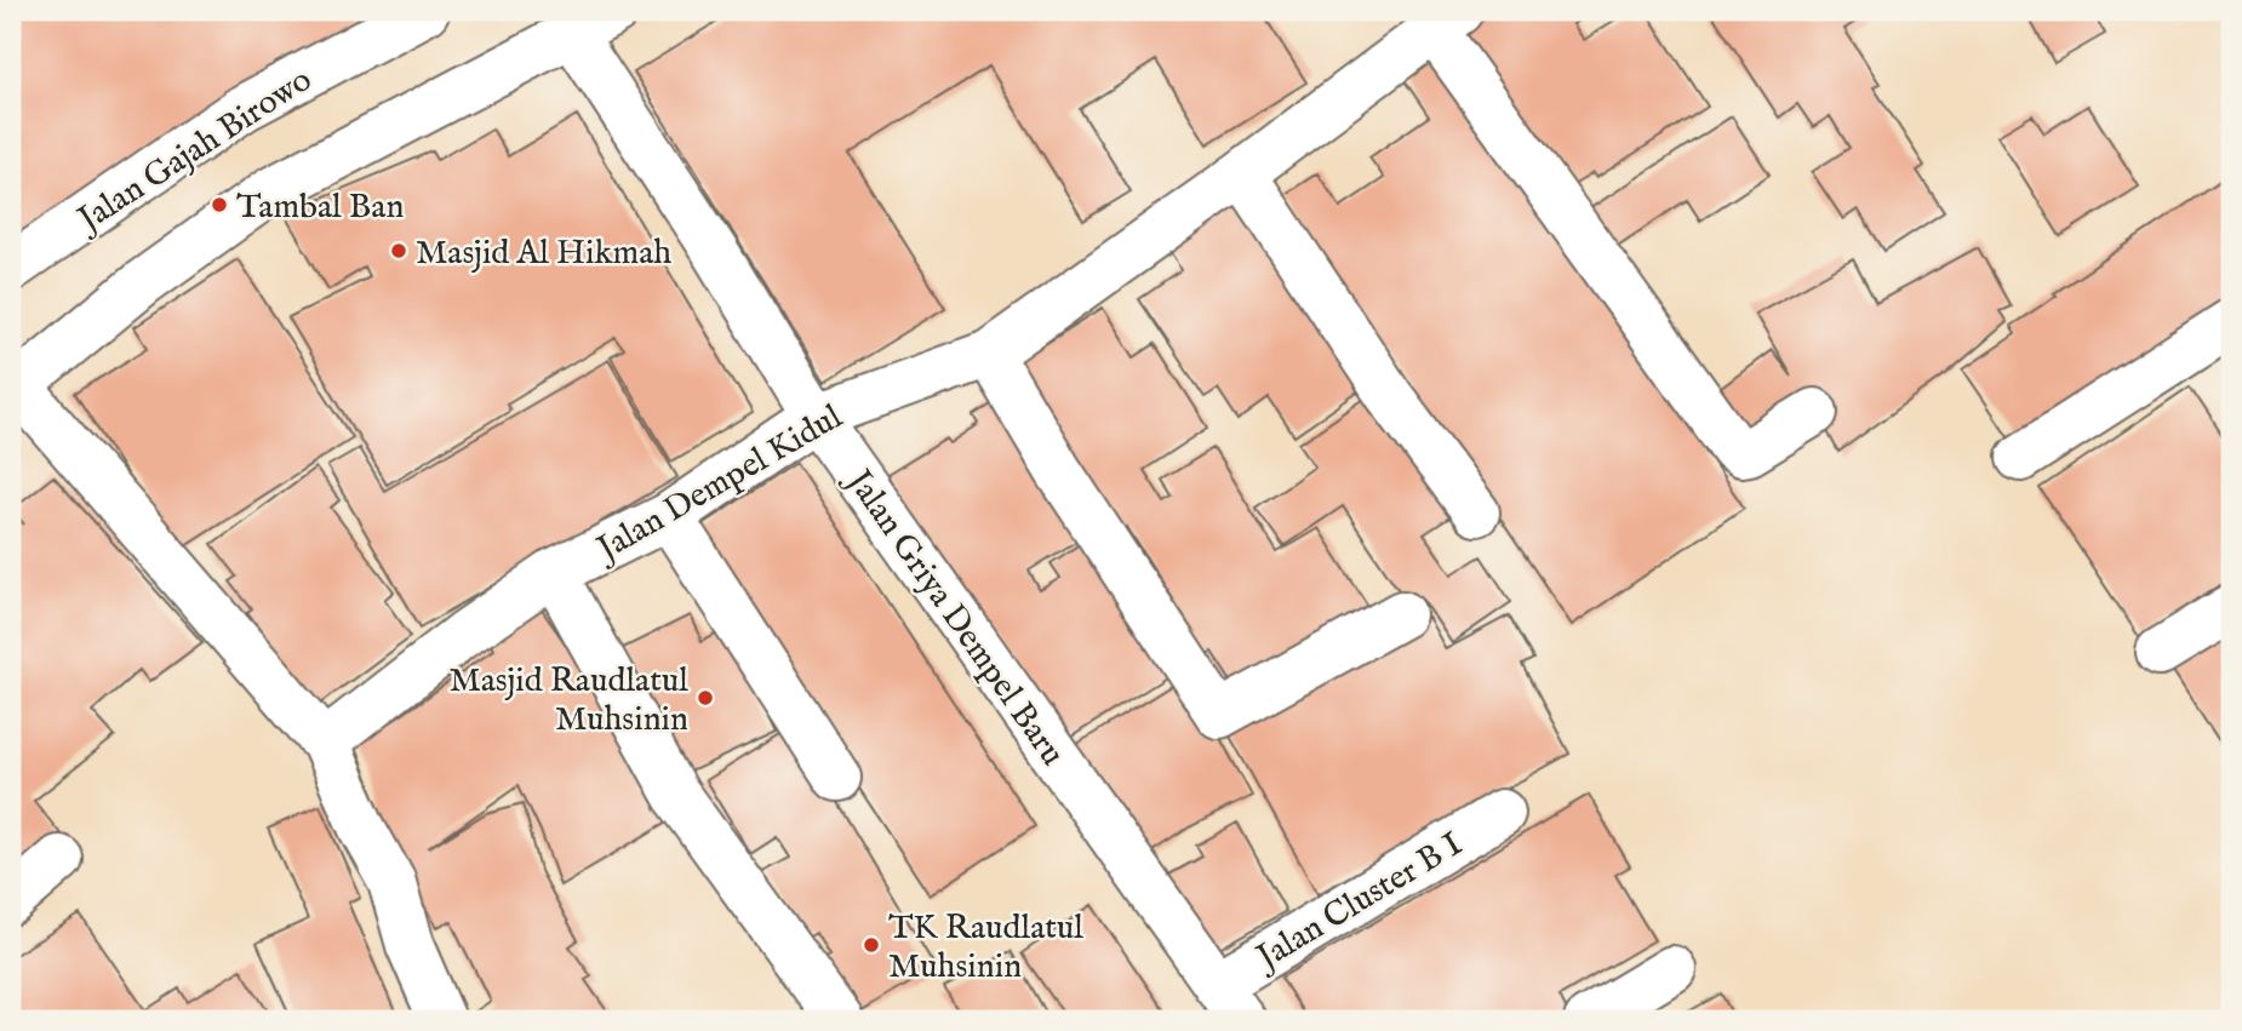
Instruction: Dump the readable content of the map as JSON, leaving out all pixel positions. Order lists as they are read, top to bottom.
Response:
{
  "streets": {
    "street": [
      "Jalan Gajah Birowo",
      "Jalan Dempel Kidul",
      "Jalan Griya Dempel Baru",
      "Jalan Cluster B I"
    ]
  },
  "crossings": [
    ["Jalan Dempel Kidul", "Jalan Griya Dempel Baru"],
    ["Jalan Griya Dempel Baru", "Jalan Cluster B I"]
  ],
  "places": [
    "Tambal Ban",
    "Masjid Al Hikmah",
    "Masjid Raudlatul Muhsinin",
    "TK Raudlatul Muhsinin"
  ]
}
